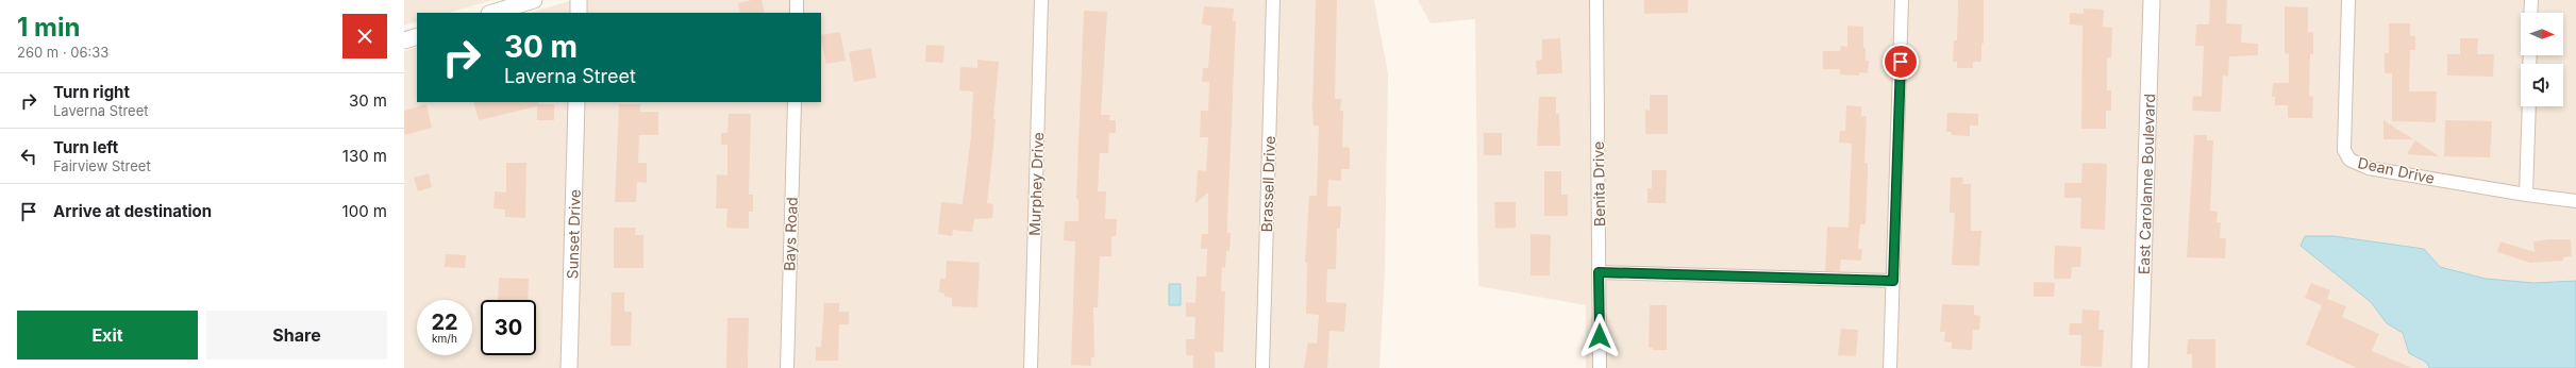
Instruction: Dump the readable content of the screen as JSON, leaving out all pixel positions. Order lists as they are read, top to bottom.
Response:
{
  "streets": {
    "street": [
      "Dean Drive",
      "Murphey Drive",
      "Brassell Drive",
      "Benita Drive",
      "East Carolanne Boulevard",
      "Sunset Drive",
      "Bays Road"
    ]
  },
  "north": "right",
  "page": {
    "heading": ["1 min", "260 m · 06:33"],
    "turn": ["30 m", "Laverna Street"],
    "list": [
      {
        "name": "Turn right",
        "note": "Laverna Street",
        "value": "30 m"
      },
      {
        "name": "Turn left",
        "note": "Fairview Street",
        "value": "130 m"
      },
      {
        "name": "Arrive at destination",
        "value": "100 m"
      }
    ],
    "speed": "22 km/h",
    "limit": "30",
    "buttons": ["Exit", "Share"]
  }
}
